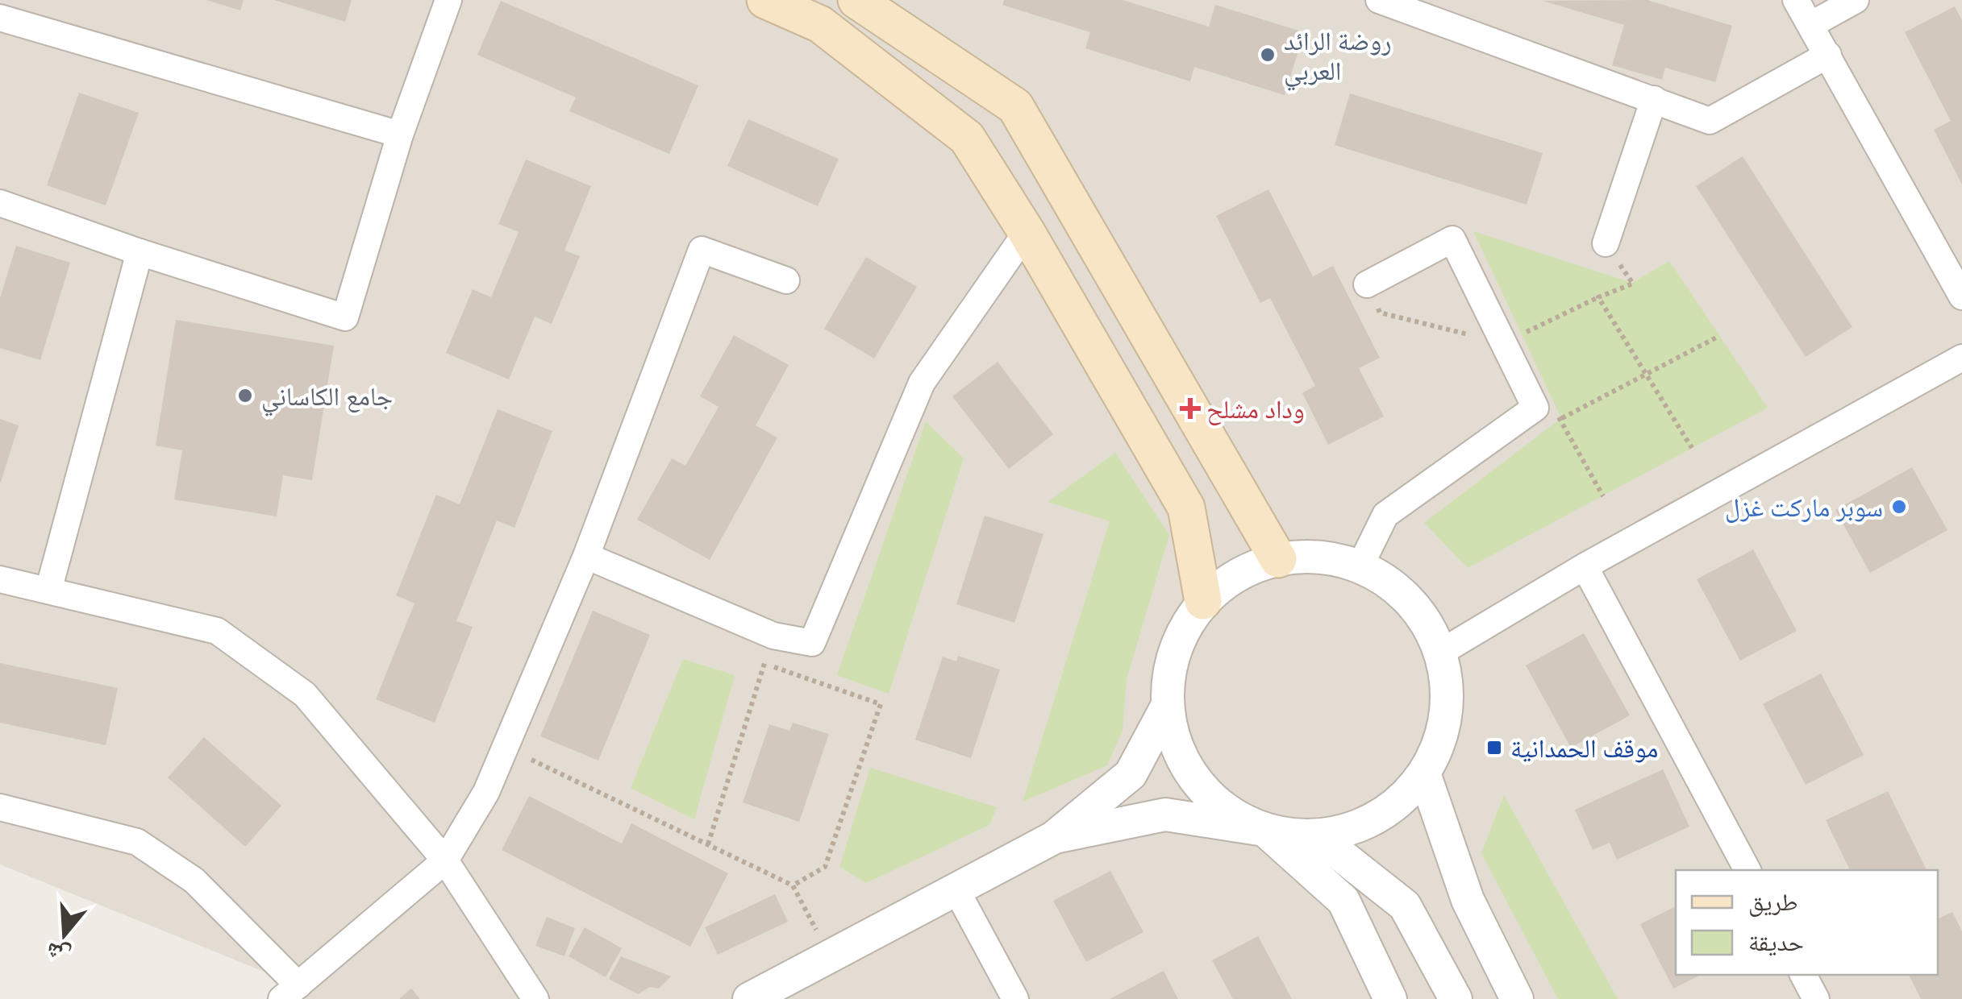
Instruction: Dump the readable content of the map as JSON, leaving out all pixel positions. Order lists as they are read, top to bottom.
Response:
{
  "places": {
    "other": ["روضة الرائد العربي", "جامع الكاساني", "سوبر ماركت غزل"],
    "health": ["وداد مشلح"],
    "transit": ["موقف الحمدانية"]
  },
  "legend": ["طريق", "حديقة"],
  "north": "bottom"
}
